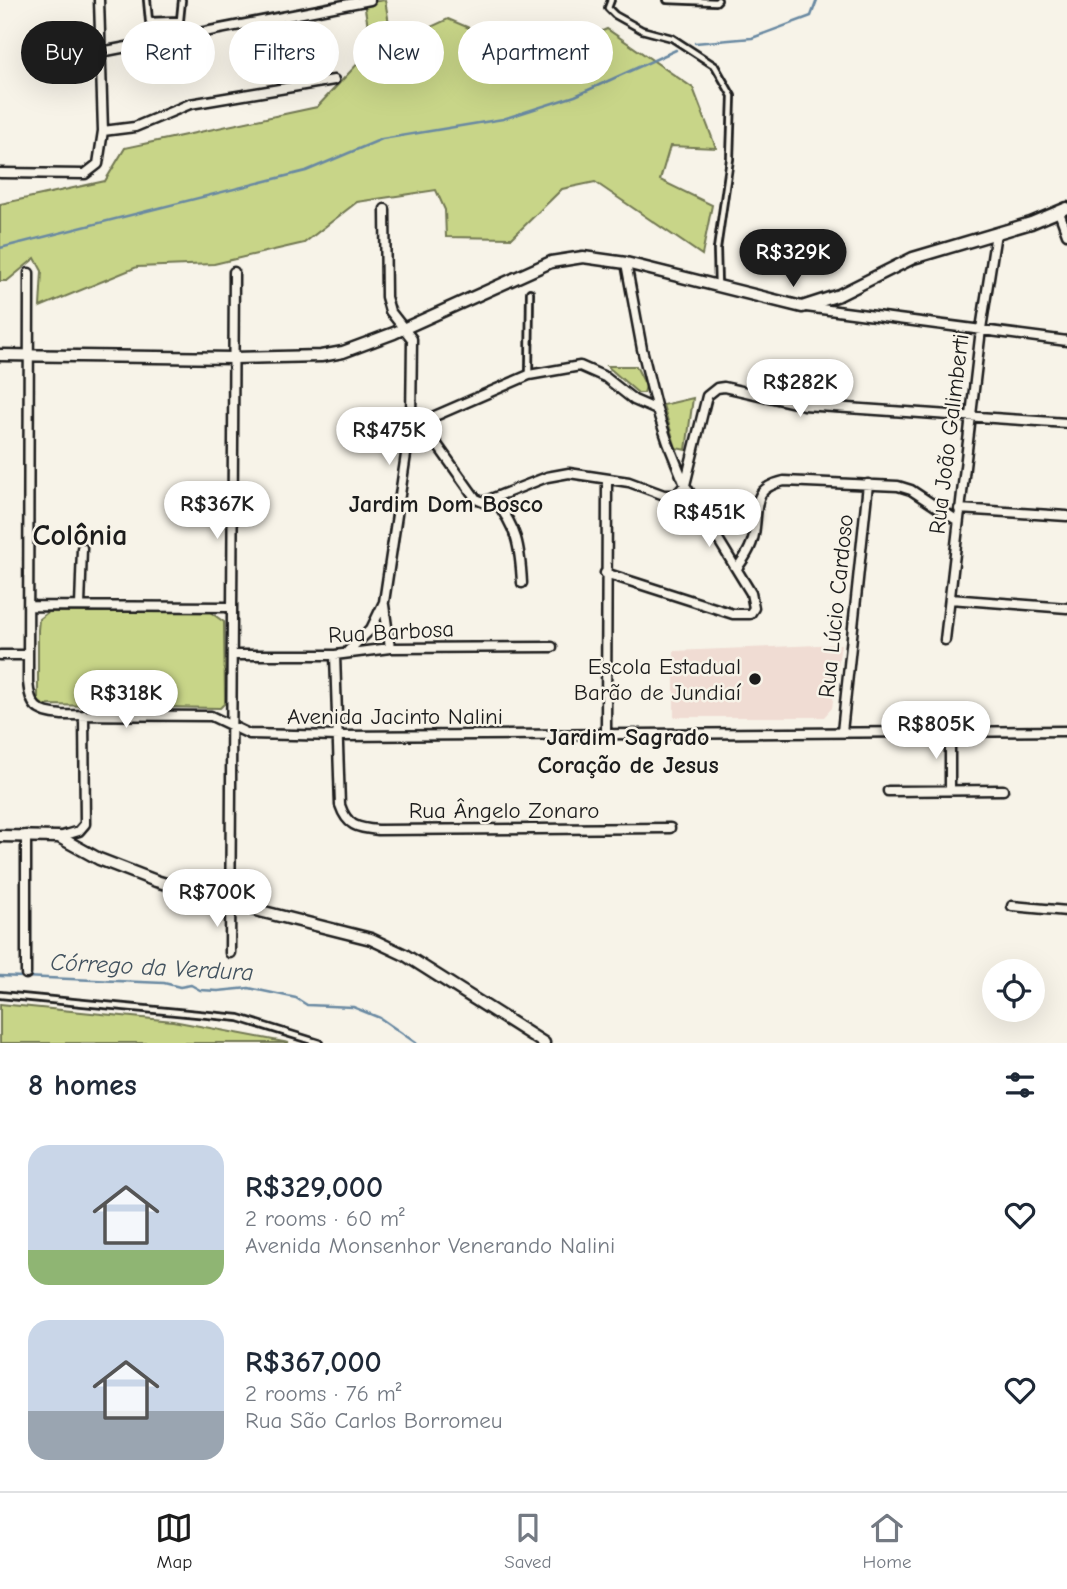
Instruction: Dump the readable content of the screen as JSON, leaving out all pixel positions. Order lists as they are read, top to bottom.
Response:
{
  "streets": {
    "street": [
      "Rua João Galimberti",
      "Rua Lúcio Cardoso",
      "Rua Barbosa",
      "Avenida Jacinto Nalini",
      "Rua Ângelo Zonaro"
    ]
  },
  "crossings": [
    ["Rua Lúcio Cardoso", "Avenida Jacinto Nalini"],
    ["Avenida Jacinto Nalini", "Rua Ângelo Zonaro"]
  ],
  "districts": ["Jardim Dom Bosco", "Colônia", "Jardim Sagrado Coração de Jesus"],
  "water": ["Córrego da Verdura"],
  "places": ["Escola Estadual Barão de Jundiaí"],
  "page": {
    "chip": [
      "Buy",
      "Rent",
      "Filters",
      "New",
      "Apartment"
    ],
    "price": [
      "R$329K",
      "R$282K",
      "R$475K",
      "R$367K",
      "R$451K",
      "R$318K",
      "R$805K",
      "R$700K"
    ],
    "heading": "8 homes",
    "list": [
      {
        "name": "R$329,000",
        "note": "2 rooms · 60 m² · Avenida Monsenhor Venerando Nalini"
      },
      {
        "name": "R$367,000",
        "note": "2 rooms · 76 m² · Rua São Carlos Borromeu"
      }
    ],
    "tabs": ["Map", "Saved", "Home"]
  }
}
